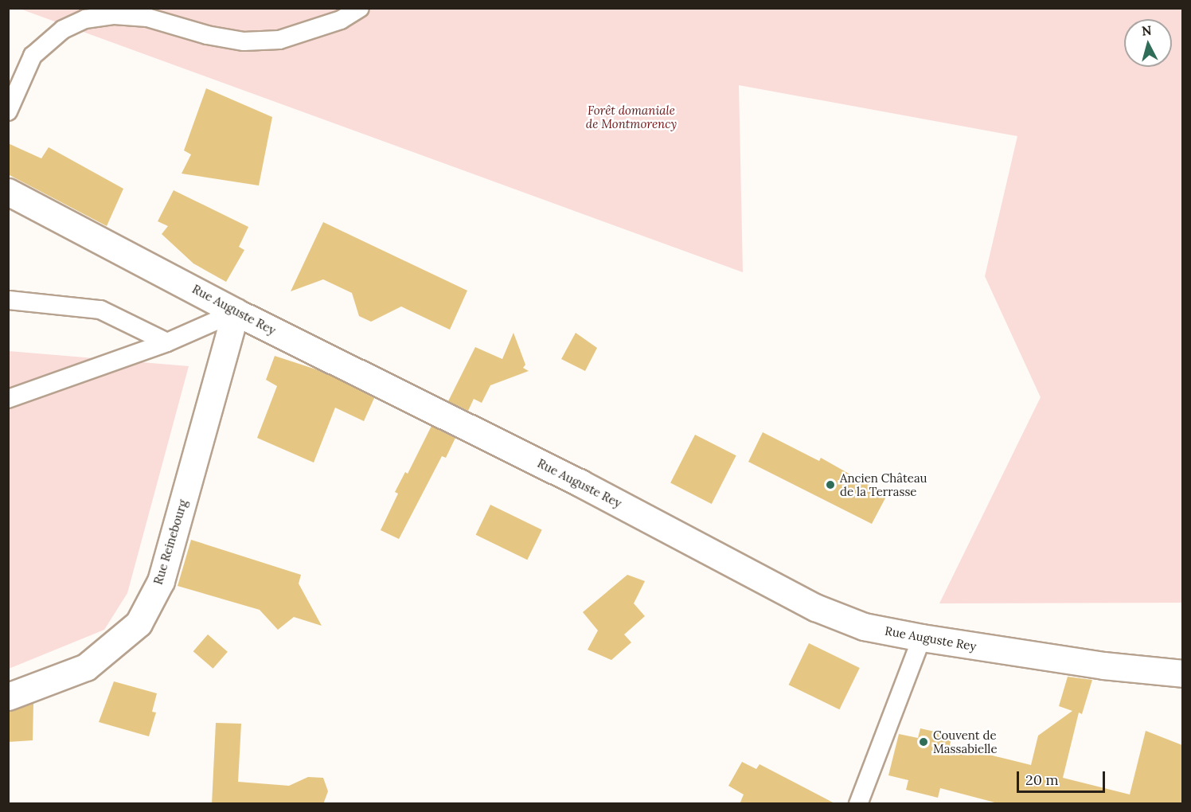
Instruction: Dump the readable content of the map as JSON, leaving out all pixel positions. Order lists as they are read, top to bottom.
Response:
{
  "streets": {
    "street": ["Rue Auguste Rey", "Rue Reinebourg"]
  },
  "crossings": [
    ["Rue Auguste Rey", "Rue Reinebourg"]
  ],
  "parks": ["Forêt domaniale de Montmorency"],
  "places": ["Ancien Château de la Terrasse", "Couvent de Massabielle"],
  "scale_bar": "20 m",
  "north": "top"
}
